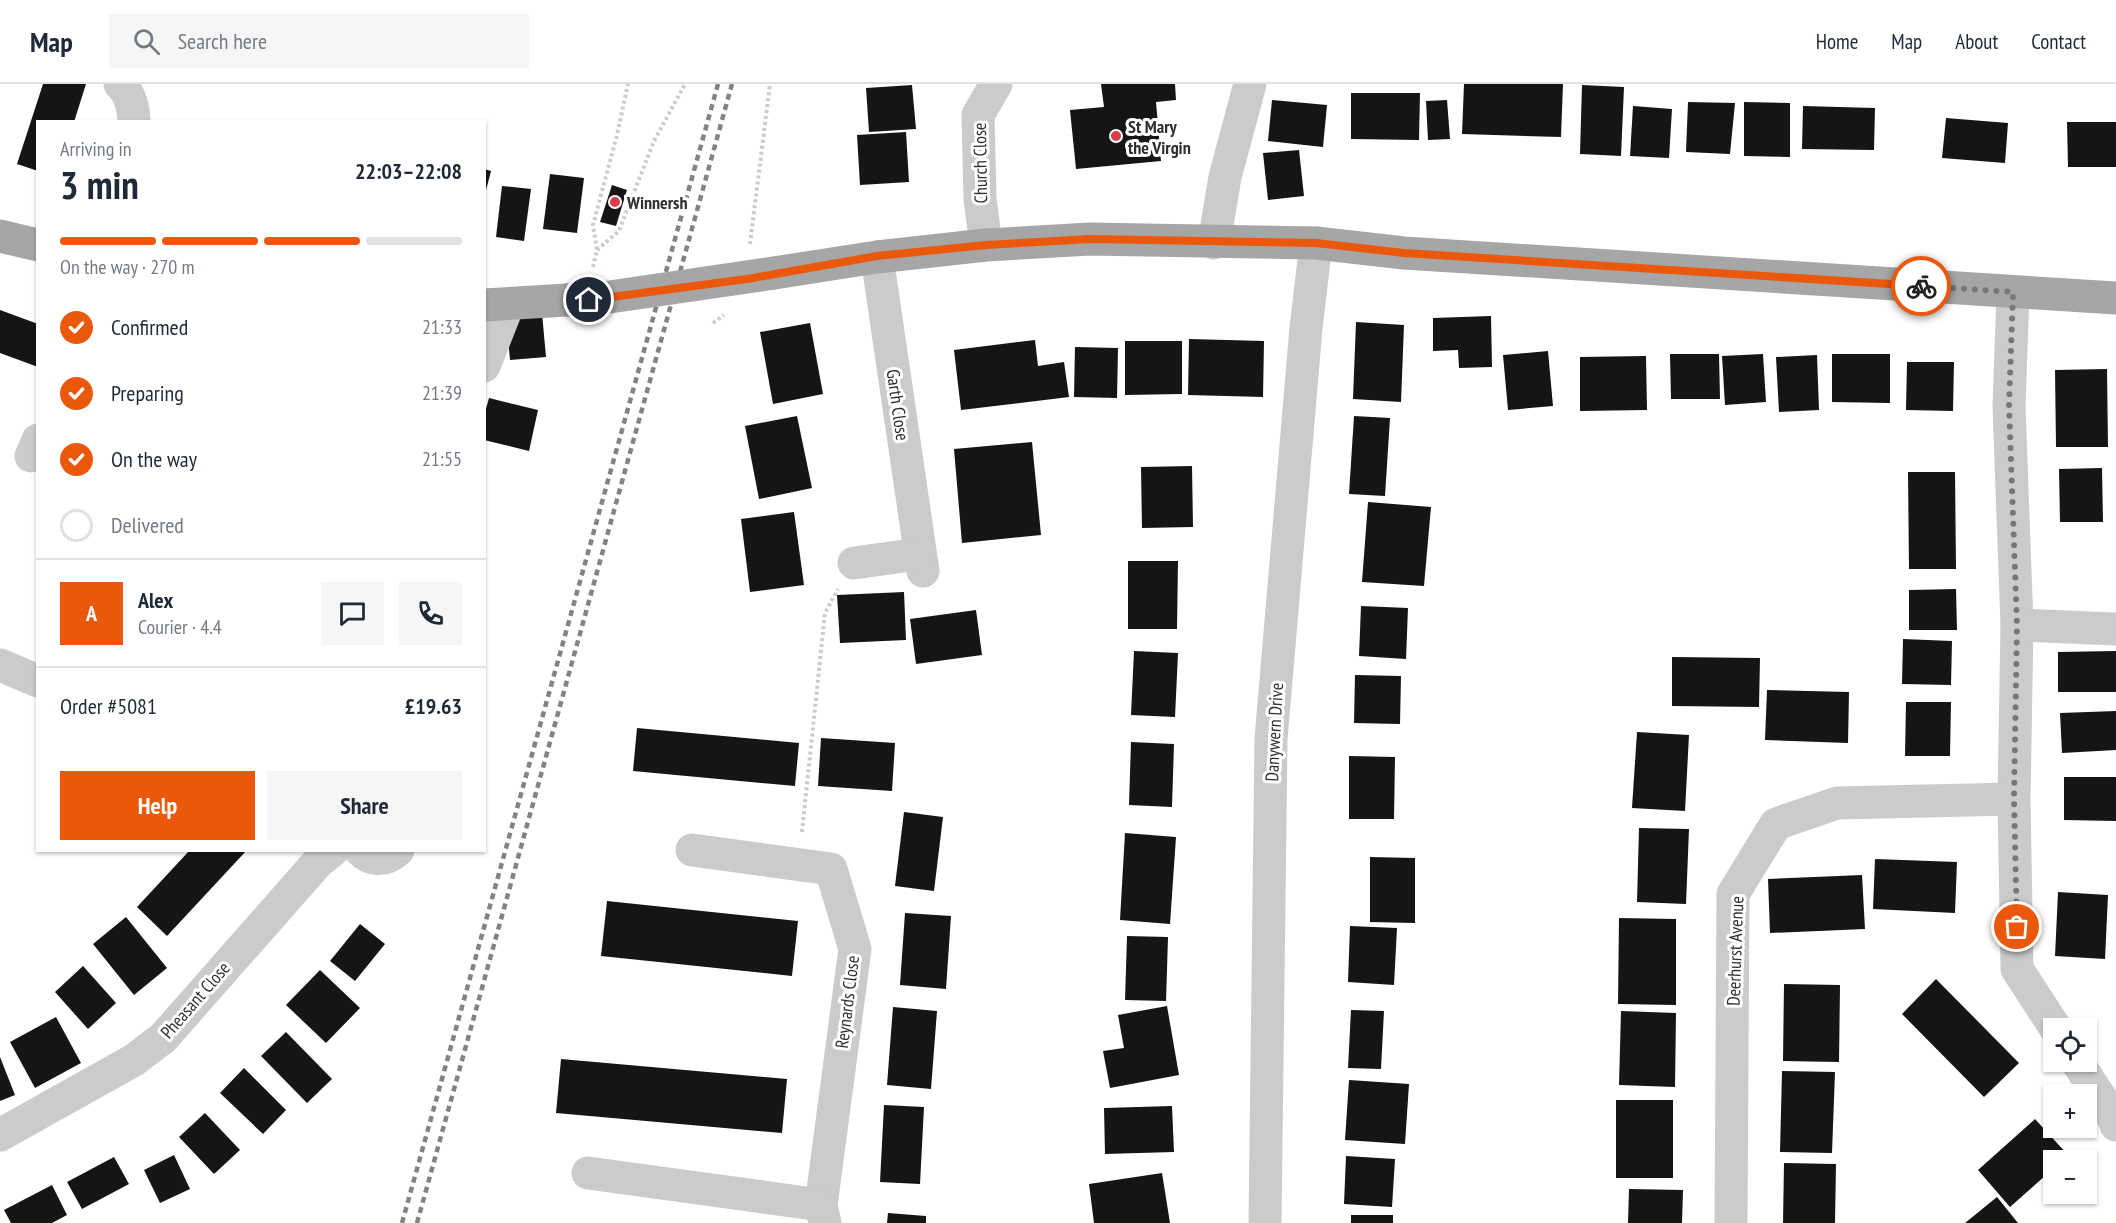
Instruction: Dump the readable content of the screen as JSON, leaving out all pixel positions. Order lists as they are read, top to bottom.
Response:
{
  "streets": {
    "street": [
      "Church Close",
      "Garth Close",
      "Danywern Drive",
      "Deerhurst Avenue",
      "Pheasant Close",
      "Reynards Close"
    ]
  },
  "places": ["St Mary the Virgin", "Winnersh"],
  "page": {
    "header": "Map",
    "search": "Search here",
    "nav": [
      "Home",
      "Map",
      "About",
      "Contact"
    ],
    "heading": ["3 min", "Arriving in", "22:03–22:08"],
    "panel": [
      "Alex",
      "Courier · 4.4",
      "Order #5081",
      "£19.63"
    ],
    "bar": "On the way · 270 m",
    "list": [
      ["Confirmed", "21:33"],
      ["Preparing", "21:39"],
      ["On the way", "21:55"],
      "Delivered"
    ],
    "round": "A",
    "buttons": ["Help", "Share"],
    "map_buttons": ["+", "−"]
  }
}
